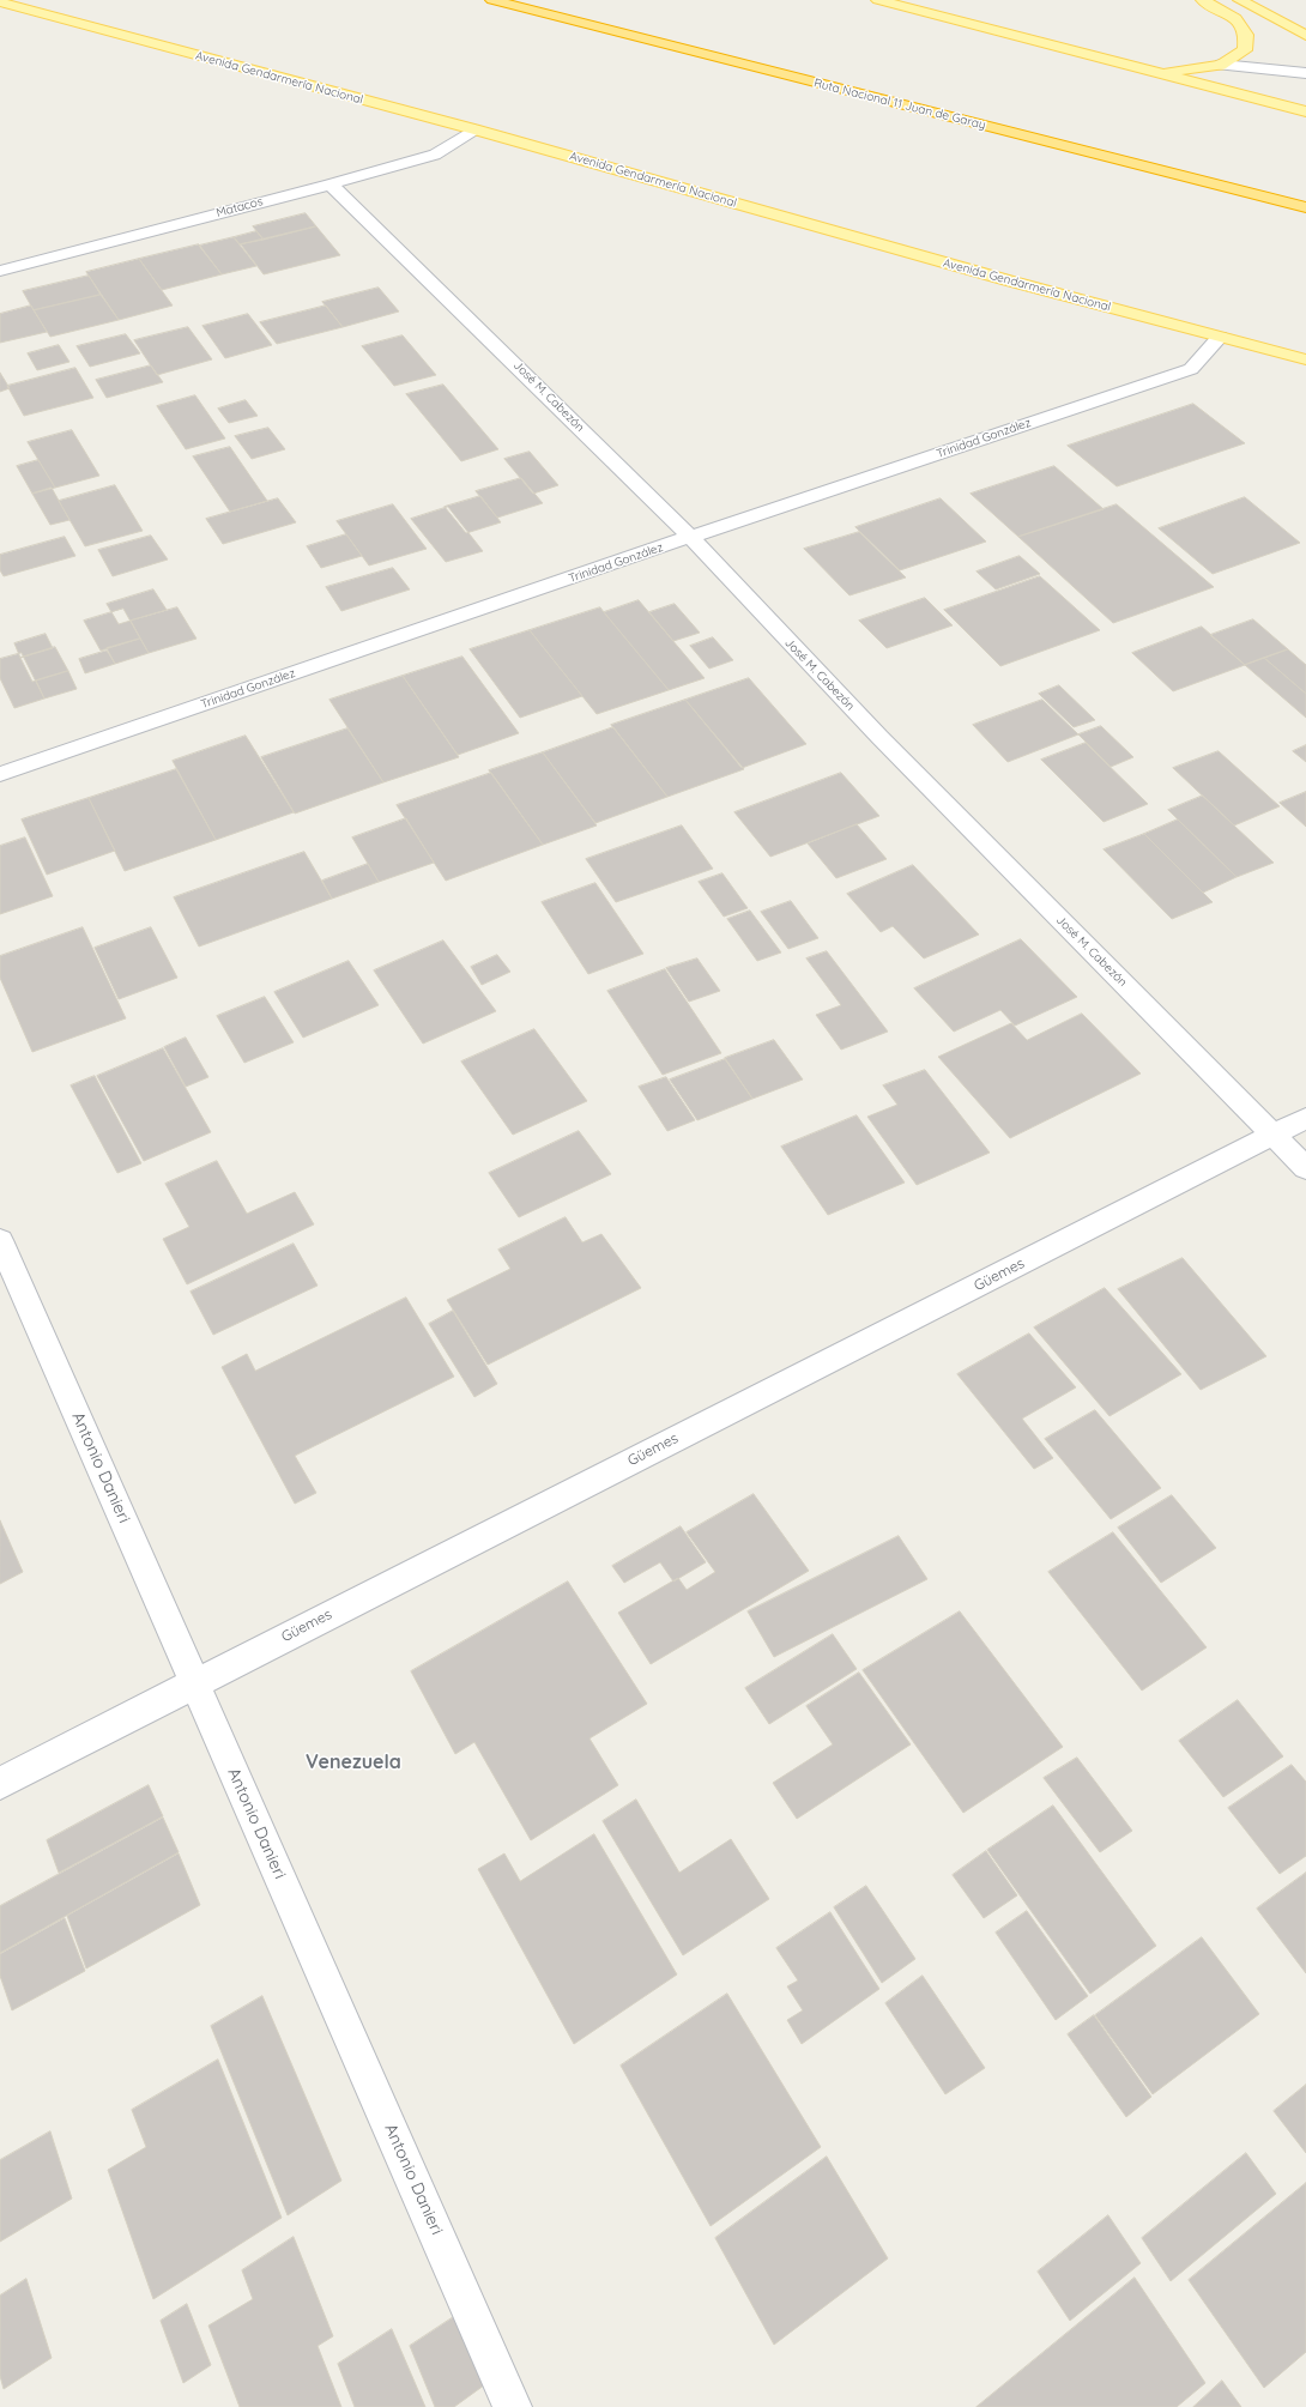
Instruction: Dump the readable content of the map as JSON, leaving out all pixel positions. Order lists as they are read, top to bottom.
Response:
{
  "streets": {
    "highway": ["Ruta Nacional 11 Juan de Garay"],
    "main road": ["Avenida Gendarmería Nacional"],
    "street": [
      "Matacos",
      "José M. Cabezón",
      "Trinidad González",
      "Güemes",
      "Antonio Danieri"
    ]
  },
  "crossings": [
    ["Avenida Gendarmería Nacional", "Matacos"],
    ["Avenida Gendarmería Nacional", "Trinidad González"],
    ["Matacos", "José M. Cabezón"],
    ["José M. Cabezón", "Trinidad González"],
    ["José M. Cabezón", "Güemes"],
    ["Güemes", "Antonio Danieri"]
  ],
  "districts": ["Venezuela"]
}
